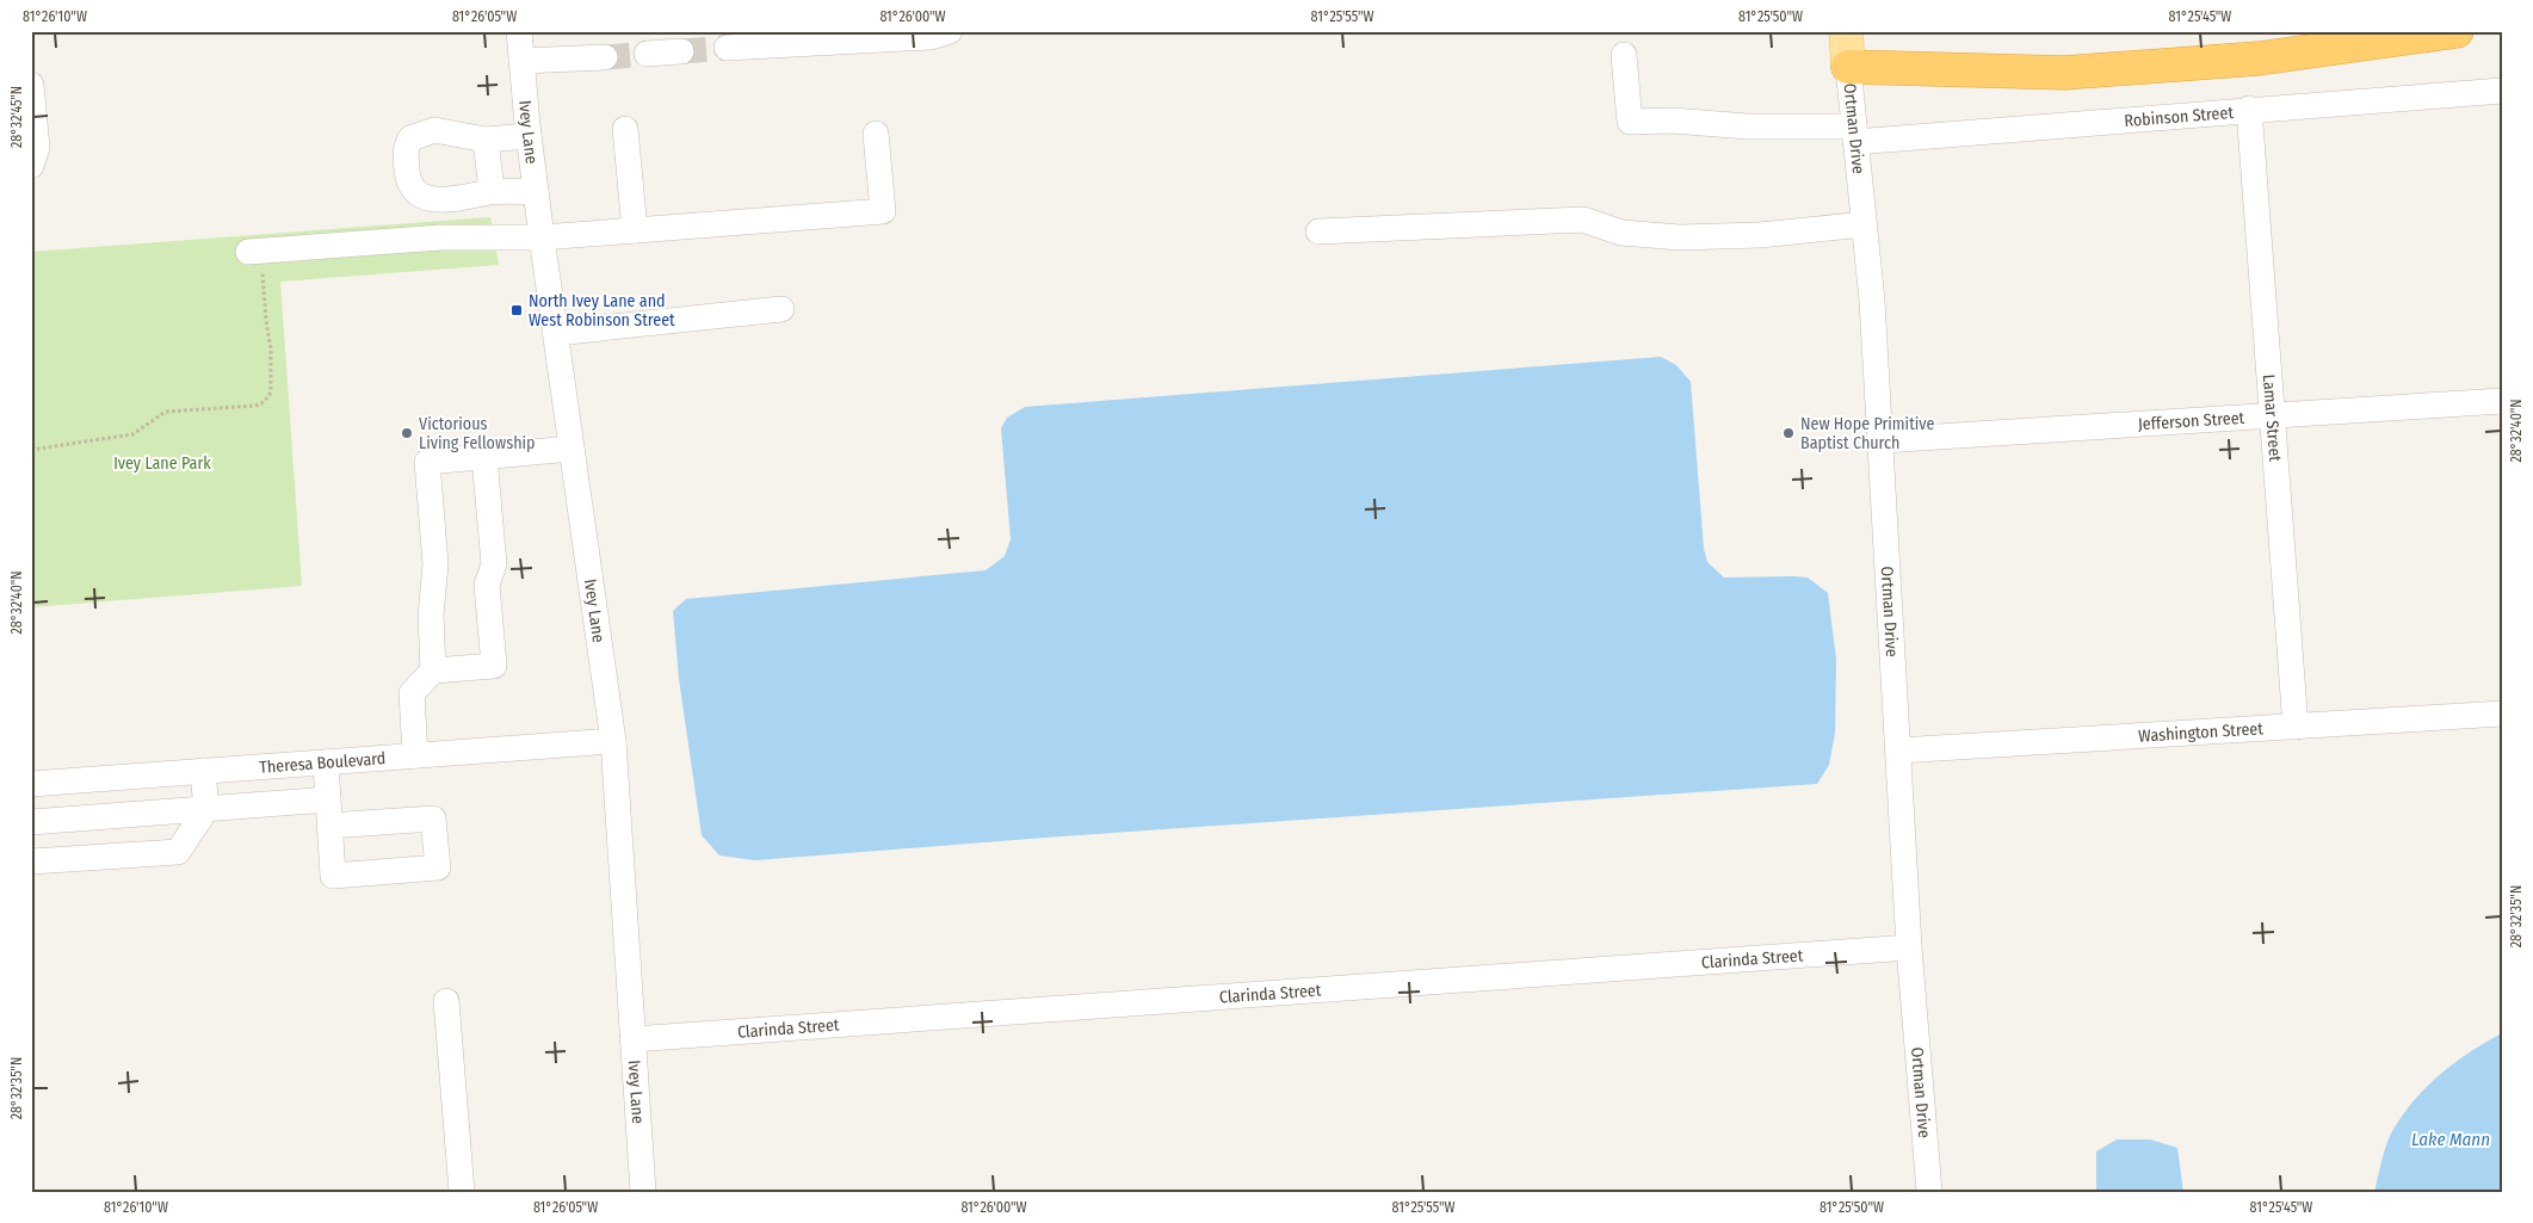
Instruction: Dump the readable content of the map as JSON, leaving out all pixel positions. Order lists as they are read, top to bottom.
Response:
{
  "streets": {
    "main road": ["Ortman Drive"],
    "street": [
      "Robinson Street",
      "Ivey Lane",
      "Lamar Street",
      "Jefferson Street",
      "Washington Street",
      "Theresa Boulevard",
      "Clarinda Street"
    ]
  },
  "crossings": [
    ["Robinson Street", "Ortman Drive"],
    ["Robinson Street", "Lamar Street"],
    ["Ortman Drive", "Jefferson Street"],
    ["Ortman Drive", "Washington Street"],
    ["Ortman Drive", "Clarinda Street"],
    ["Ivey Lane", "Theresa Boulevard"],
    ["Ivey Lane", "Clarinda Street"],
    ["Lamar Street", "Jefferson Street"],
    ["Lamar Street", "Washington Street"]
  ],
  "water": ["Lake Mann"],
  "parks": ["Ivey Lane Park"],
  "places": {
    "transit": ["North Ivey Lane and West Robinson Street"],
    "other": ["Victorious Living Fellowship", "New Hope Primitive Baptist Church"]
  },
  "coordinates": [
    "81°26'10\"W",
    "81°26'05\"W",
    "81°26'00\"W",
    "81°25'55\"W",
    "81°25'50\"W",
    "81°25'45\"W",
    "28°32'45\"N",
    "28°32'40\"N",
    "28°32'35\"N"
  ]
}
